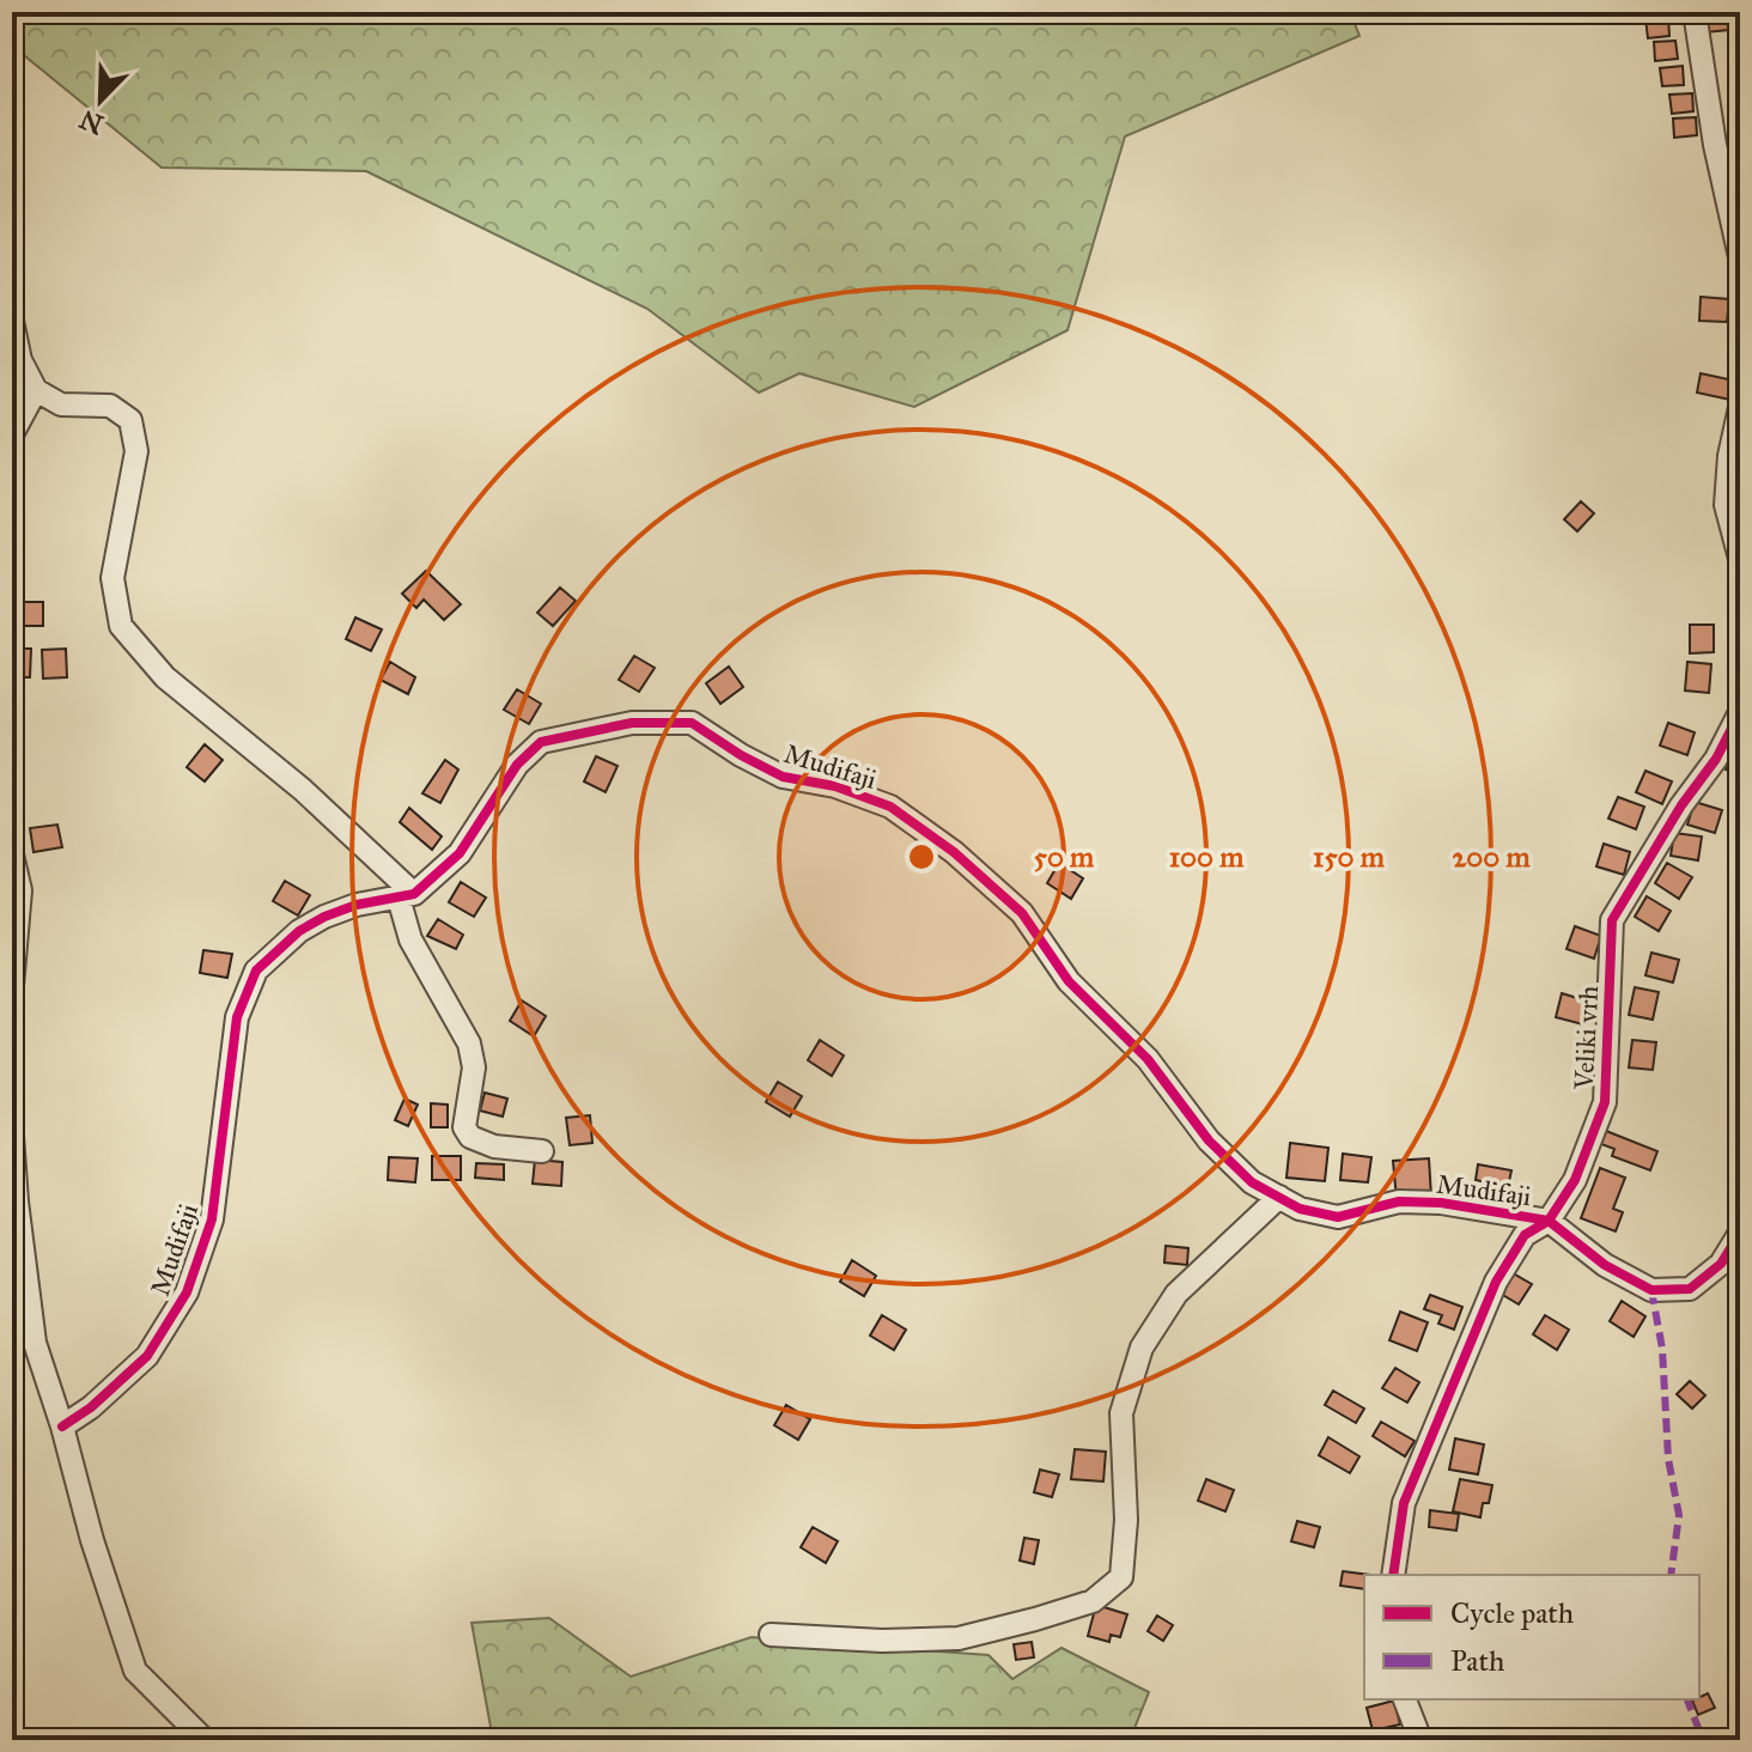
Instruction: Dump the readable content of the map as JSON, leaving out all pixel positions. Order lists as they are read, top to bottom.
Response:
{
  "streets": {
    "street": ["Mudifaji", "Veliki vrh"]
  },
  "crossings": [
    ["Mudifaji", "Veliki vrh"]
  ],
  "legend": ["Cycle path", "Path"],
  "north": "bottom left",
  "rings": [
    "50 m",
    "100 m",
    "150 m",
    "200 m"
  ]
}
